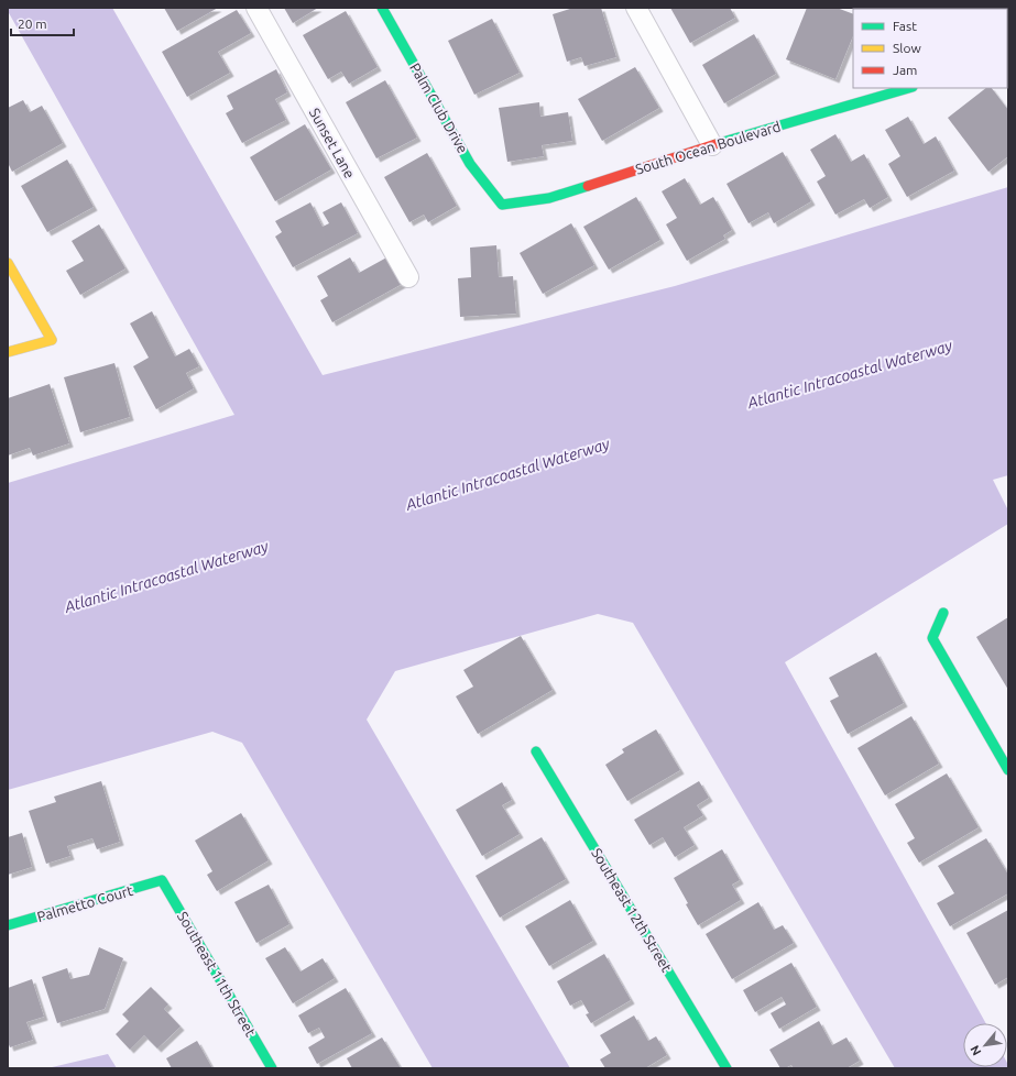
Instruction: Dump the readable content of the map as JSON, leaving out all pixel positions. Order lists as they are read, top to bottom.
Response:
{
  "streets": {
    "street": [
      "Palm Club Drive",
      "Sunset Lane",
      "South Ocean Boulevard",
      "Palmetto Court",
      "Southeast 12th Street",
      "Southeast 11th Street"
    ]
  },
  "crossings": [
    ["Palm Club Drive", "South Ocean Boulevard"],
    ["Palmetto Court", "Southeast 11th Street"]
  ],
  "water": ["Atlantic Intracoastal Waterway"],
  "legend": ["Fast", "Slow", "Jam"],
  "scale_bar": "20 m",
  "north": "bottom left"
}
